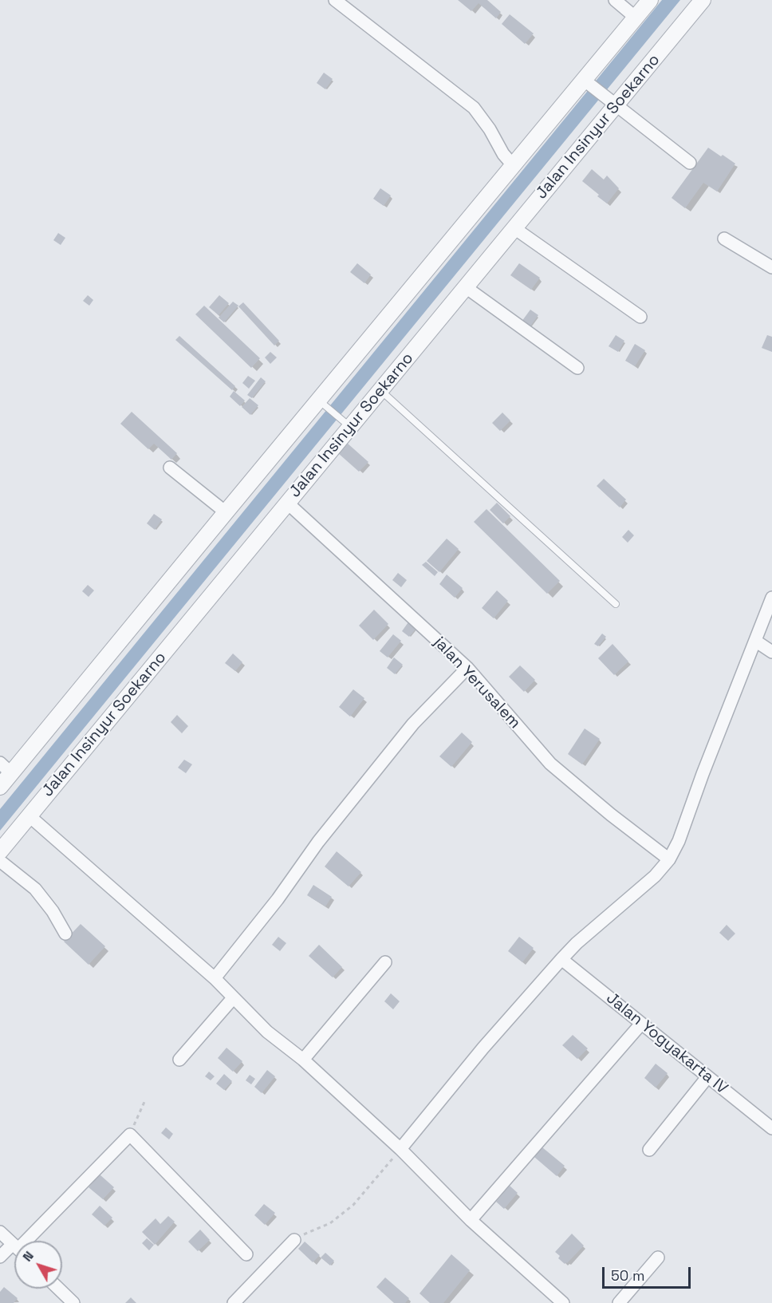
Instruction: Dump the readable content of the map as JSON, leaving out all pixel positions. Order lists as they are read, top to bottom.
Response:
{
  "streets": {
    "street": ["Jalan Insinyur Soekarno", "jalan Yerusalem", "Jalan Yogyakarta IV"]
  },
  "crossings": [
    ["Jalan Insinyur Soekarno", "jalan Yerusalem"]
  ],
  "scale_bar": "50 m",
  "north": "top left"
}
